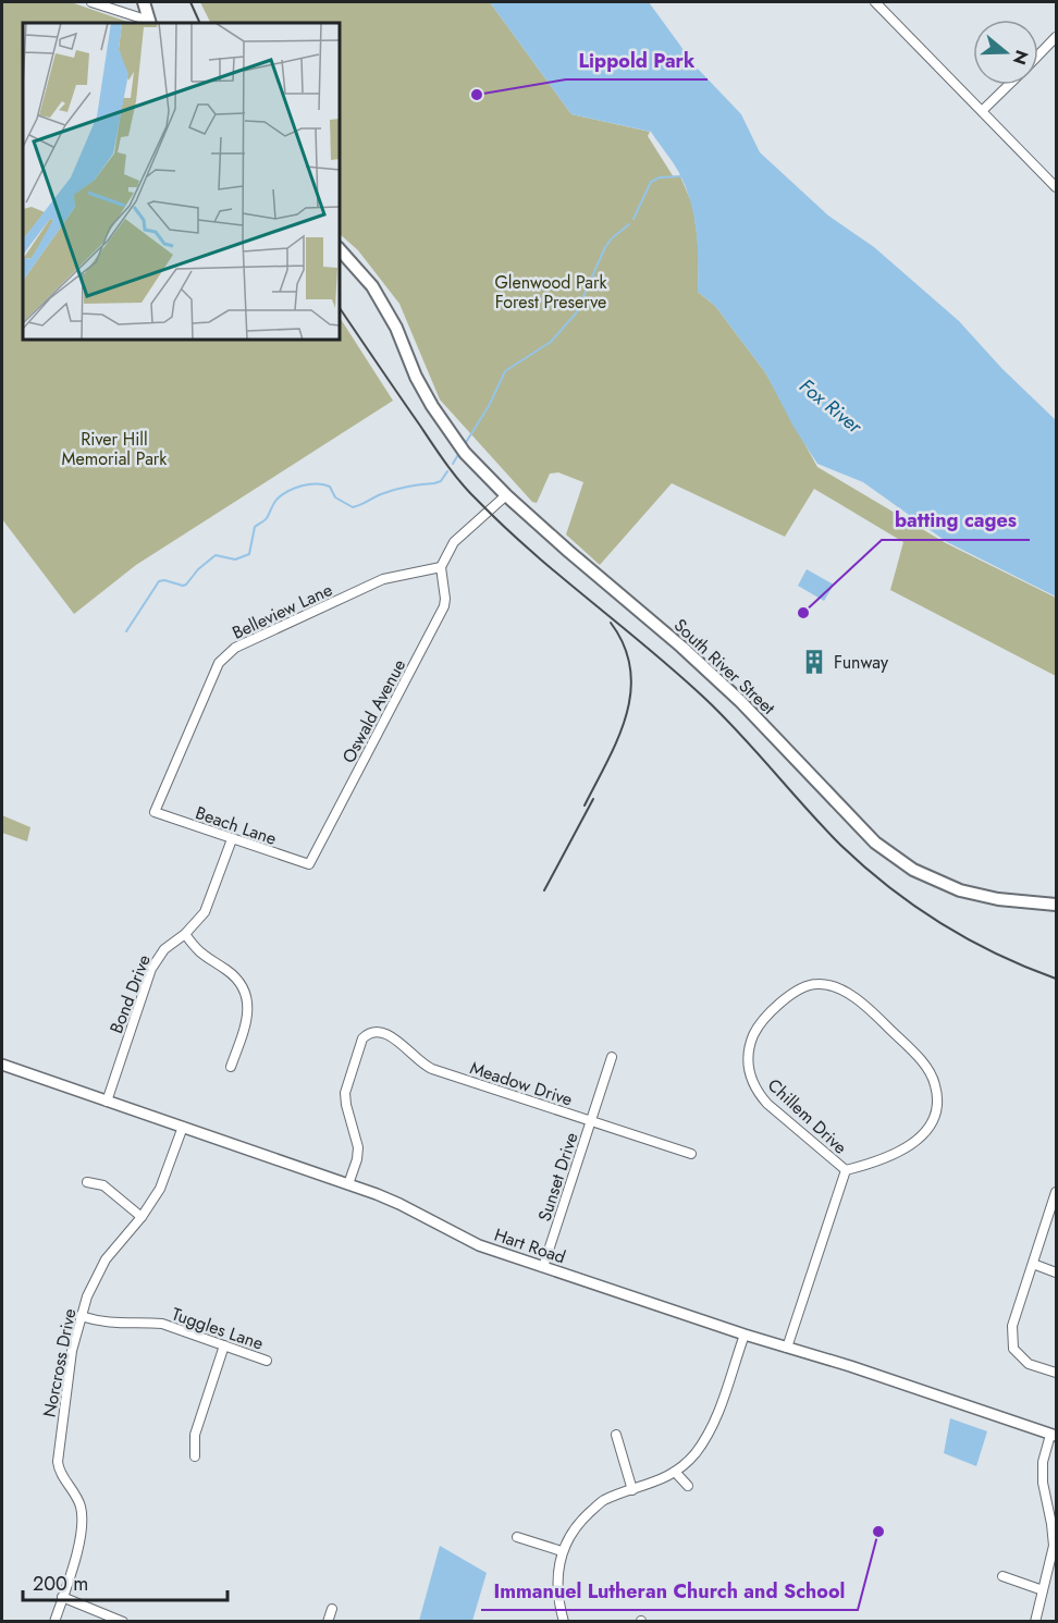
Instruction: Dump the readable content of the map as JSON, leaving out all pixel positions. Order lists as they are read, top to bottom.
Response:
{
  "streets": {
    "main road": ["South River Street"],
    "street": [
      "Belleview Lane",
      "Oswald Avenue",
      "Beach Lane",
      "Bond Drive",
      "Meadow Drive",
      "Chillem Drive",
      "Sunset Drive",
      "Hart Road",
      "Tuggles Lane",
      "Norcross Drive"
    ]
  },
  "crossings": [
    ["Belleview Lane", "Oswald Avenue"],
    ["Belleview Lane", "Beach Lane"],
    ["Oswald Avenue", "Beach Lane"],
    ["Beach Lane", "Bond Drive"],
    ["Bond Drive", "Hart Road"],
    ["Meadow Drive", "Sunset Drive"],
    ["Meadow Drive", "Hart Road"],
    ["Chillem Drive", "Hart Road"],
    ["Sunset Drive", "Hart Road"],
    ["Hart Road", "Norcross Drive"],
    ["Tuggles Lane", "Norcross Drive"]
  ],
  "water": ["Fox River"],
  "parks": ["Glenwood Park Forest Preserve", "River Hill Memorial Park"],
  "places": {
    "other": ["Lippold Park", "batting cages", "Immanuel Lutheran Church and School"],
    "building": ["Funway"]
  },
  "scale_bar": "200 m",
  "north": "right"
}
